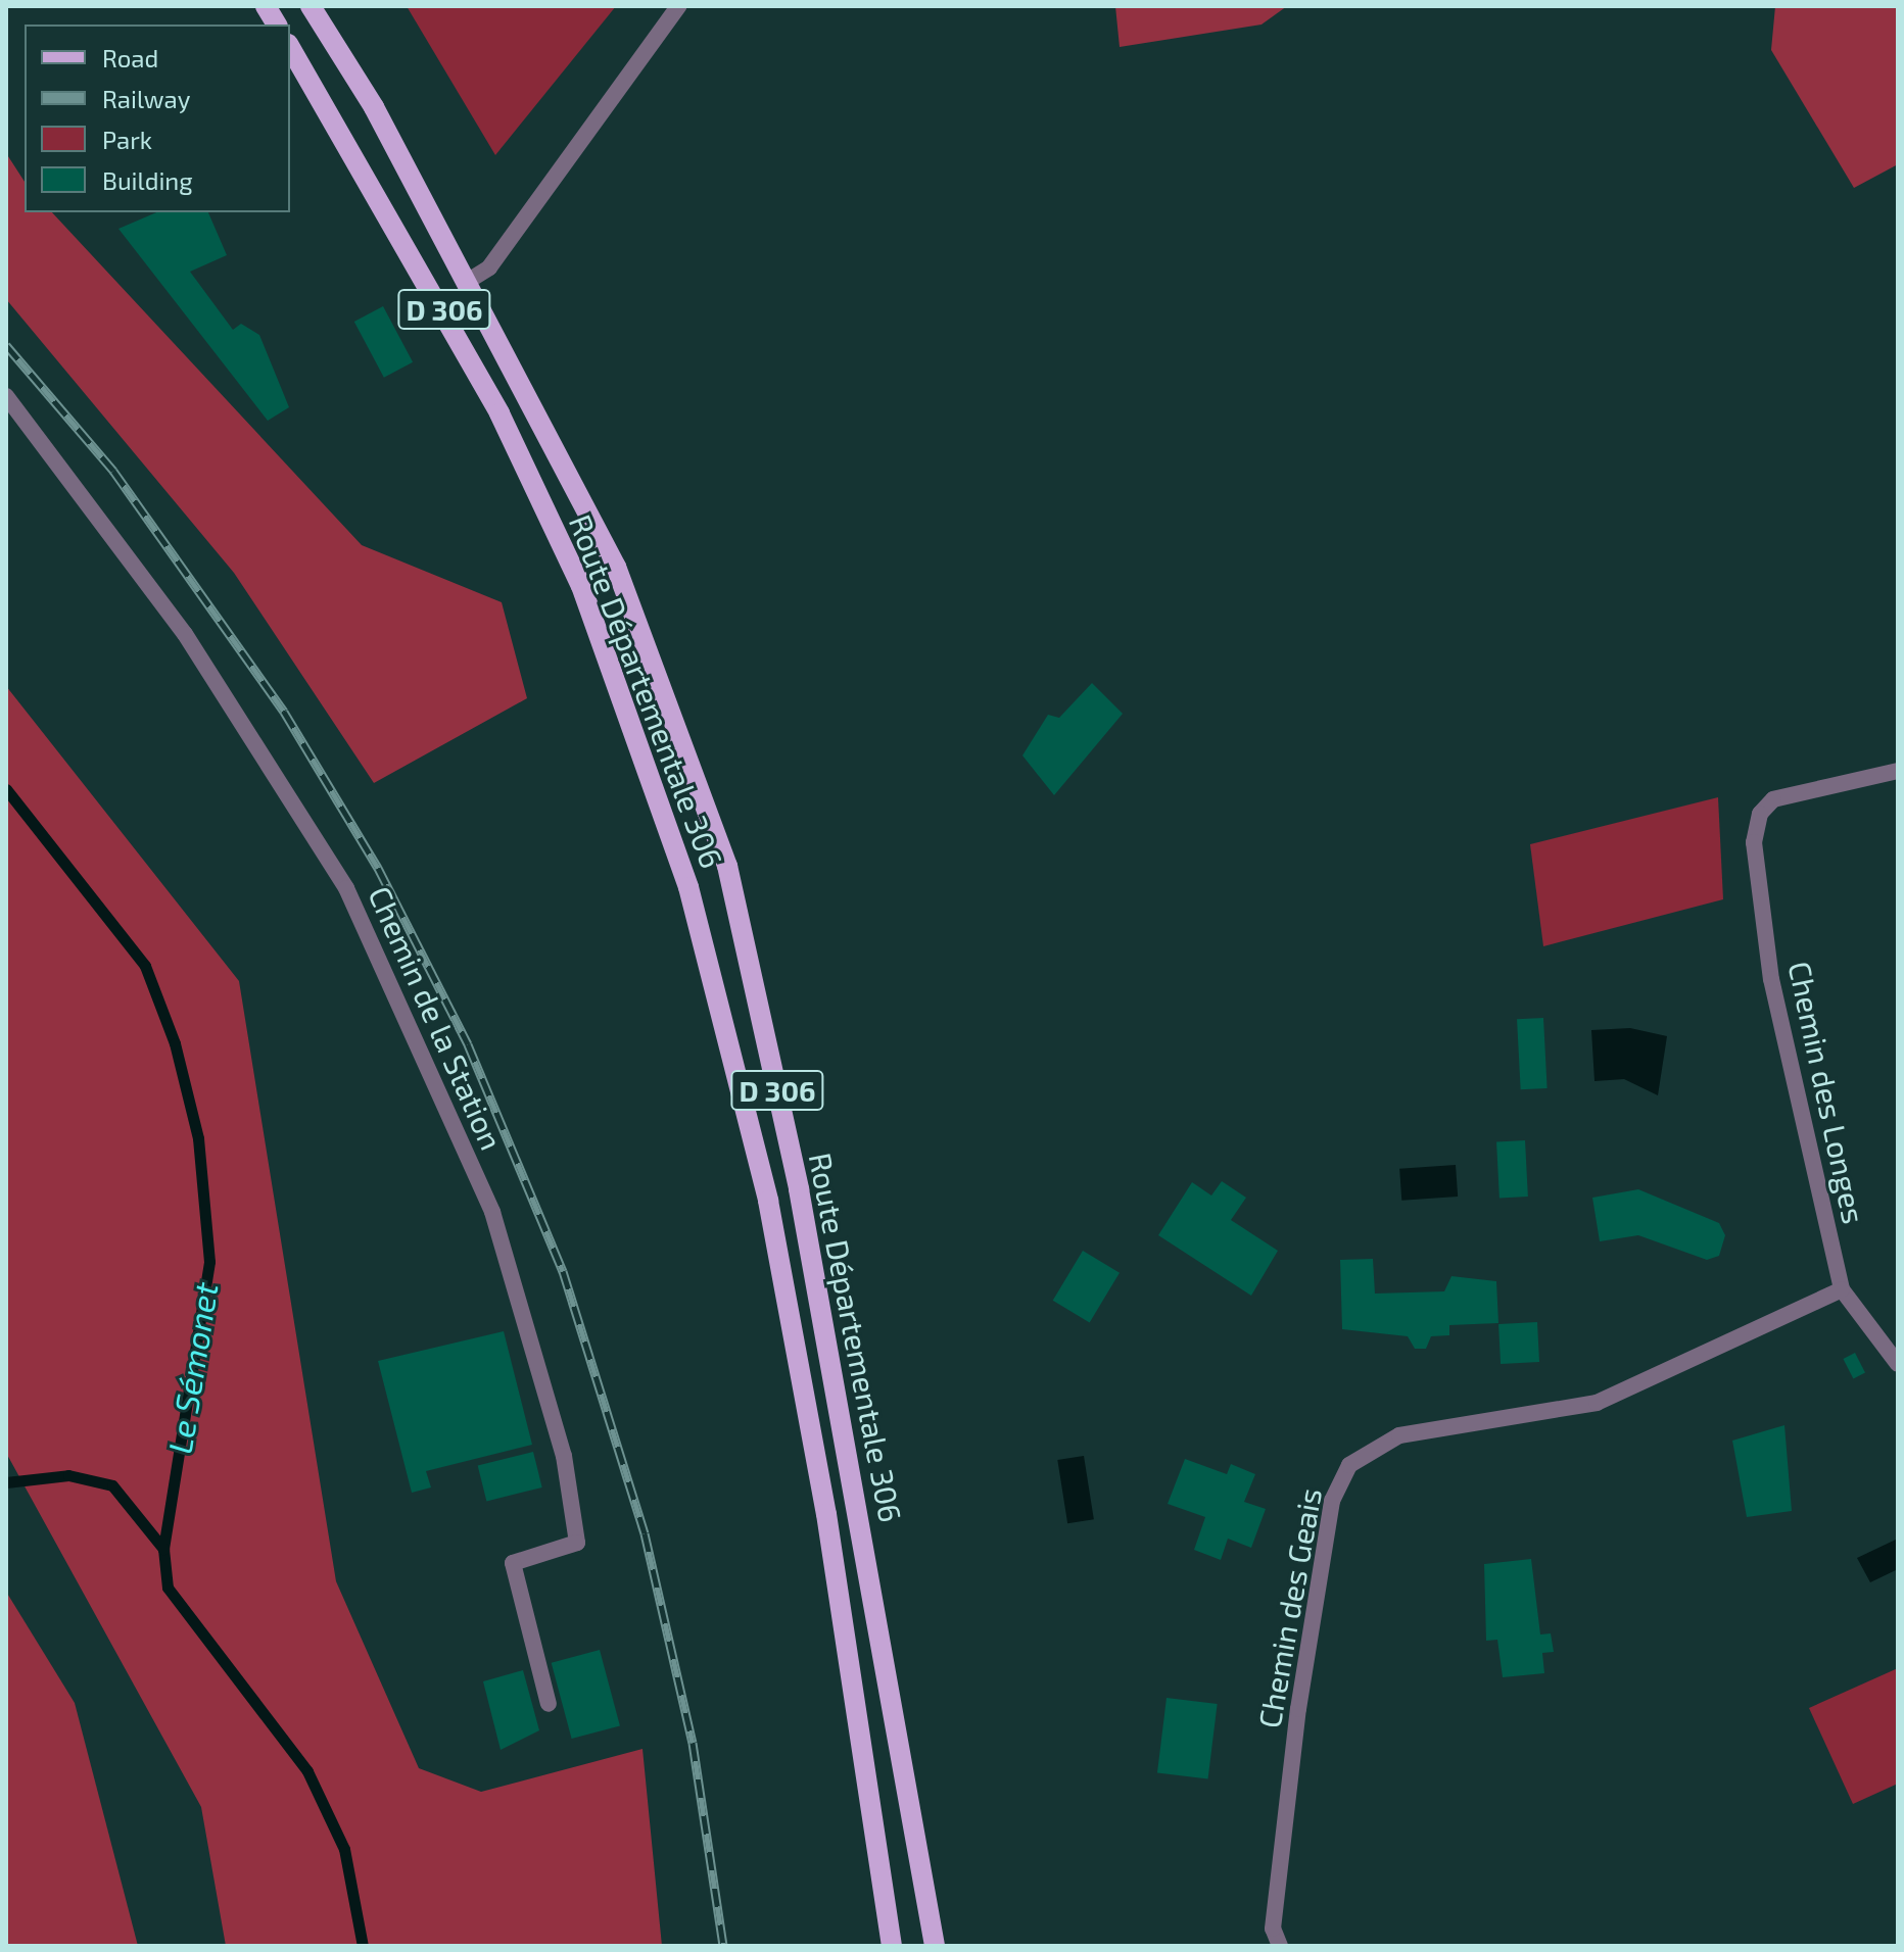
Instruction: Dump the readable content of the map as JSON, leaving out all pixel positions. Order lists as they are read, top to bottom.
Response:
{
  "streets": {
    "main road": ["D 306", "Route Départementale 306"],
    "street": ["Chemin de la Station", "Chemin des Longes", "Chemin des Geais"]
  },
  "crossings": [
    ["Chemin des Longes", "Chemin des Geais"]
  ],
  "water": ["Le Sémonet"],
  "legend": [
    "Road",
    "Railway",
    "Park",
    "Building"
  ]
}
